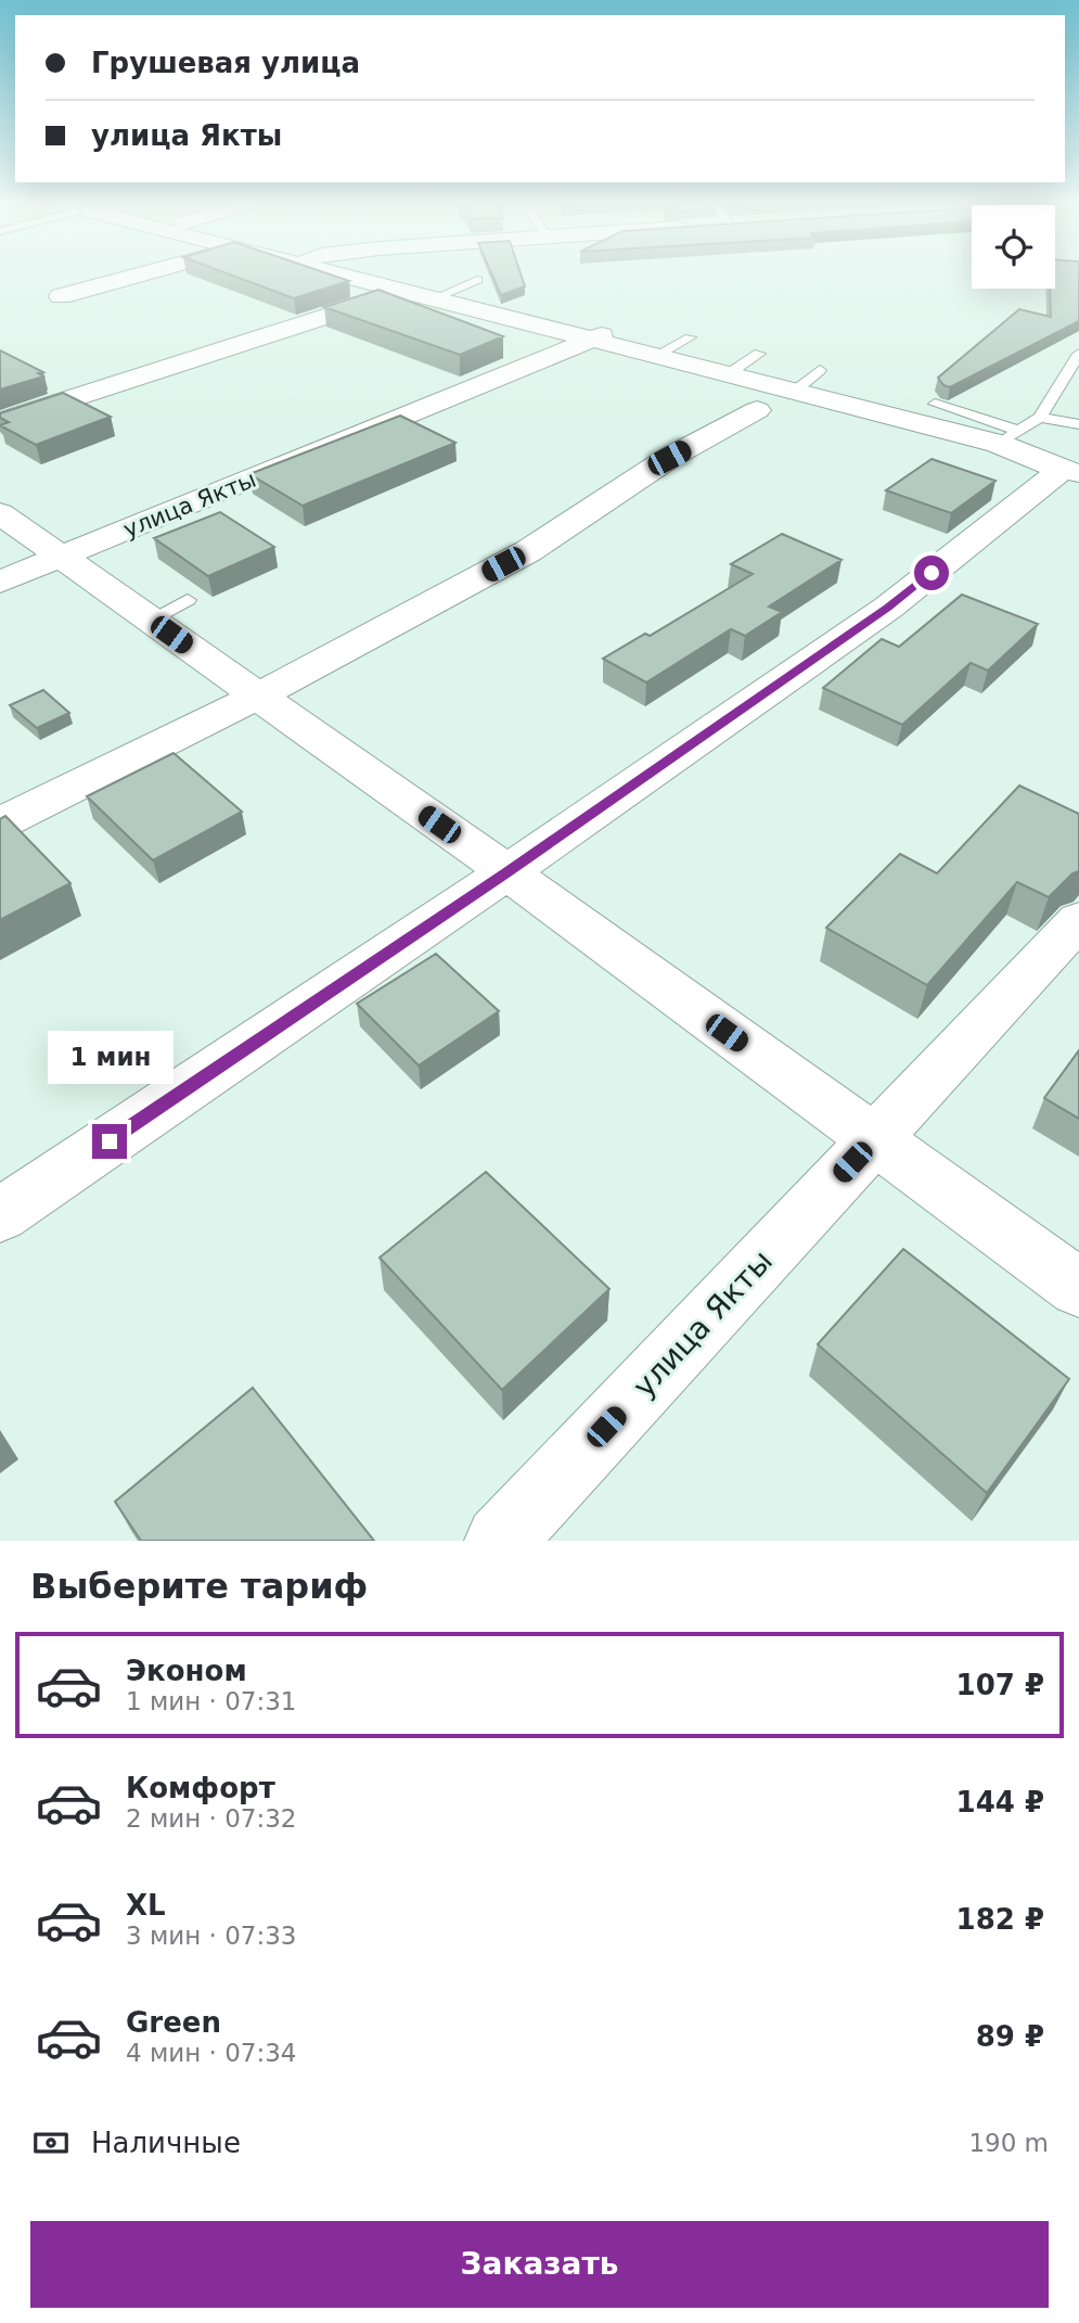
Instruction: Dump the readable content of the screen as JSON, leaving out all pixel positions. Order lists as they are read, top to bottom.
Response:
{
  "streets": {
    "street": ["улица Якты"]
  },
  "page": {
    "banner": ["Грушевая улица", "улица Якты"],
    "bubble": "1 мин",
    "heading": "Выберите тариф",
    "list": [
      {
        "name": "Эконом",
        "note": "1 мин · 07:31",
        "value": "107 ₽"
      },
      {
        "name": "Комфорт",
        "note": "2 мин · 07:32",
        "value": "144 ₽"
      },
      {
        "name": "XL",
        "note": "3 мин · 07:33",
        "value": "182 ₽"
      },
      {
        "name": "Green",
        "note": "4 мин · 07:34",
        "value": "89 ₽"
      }
    ],
    "pay": ["Наличные", "190 m"],
    "buttons": "Заказать"
  }
}
